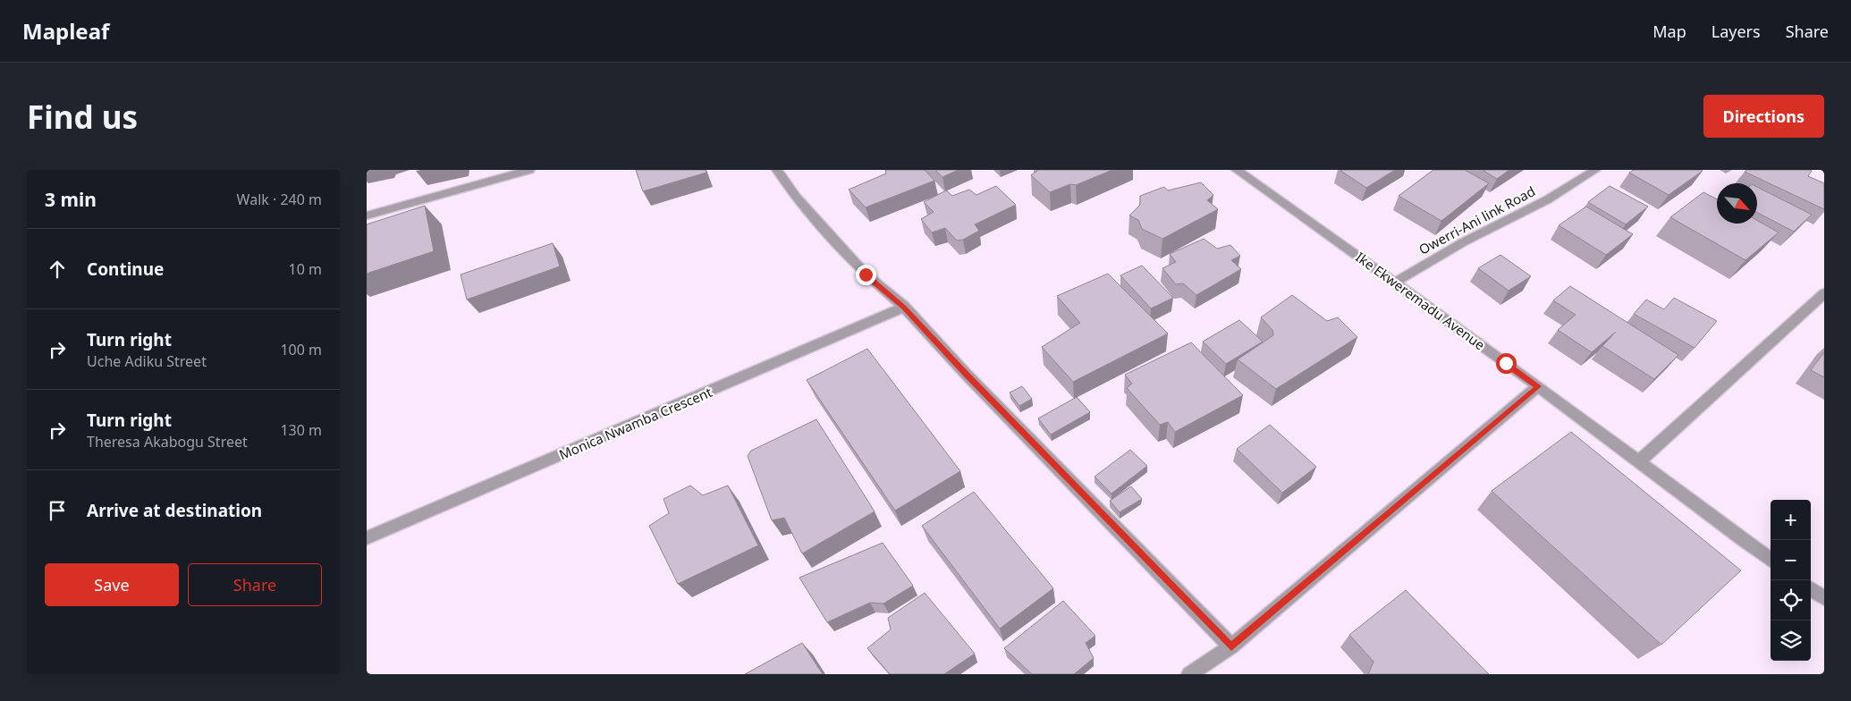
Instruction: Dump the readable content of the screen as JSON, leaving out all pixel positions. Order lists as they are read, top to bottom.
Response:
{
  "streets": {
    "street": ["Owerri-Ani link Road", "Ike Ekweremadu Avenue", "Monica Nwamba Crescent"]
  },
  "crossings": [
    ["Owerri-Ani link Road", "Ike Ekweremadu Avenue"]
  ],
  "north": "bottom right",
  "page": {
    "header": "Mapleaf",
    "nav": ["Map", "Layers", "Share"],
    "buttons": [
      "Directions",
      ["Save", "Share"]
    ],
    "title": "Find us",
    "heading": ["3 min", "Walk · 240 m"],
    "list": [
      ["Continue", "10 m"],
      ["Turn right", "Uche Adiku Street", "100 m"],
      ["Turn right", "Theresa Akabogu Street", "130 m"],
      "Arrive at destination"
    ],
    "map_buttons": ["+", "−"]
  }
}
